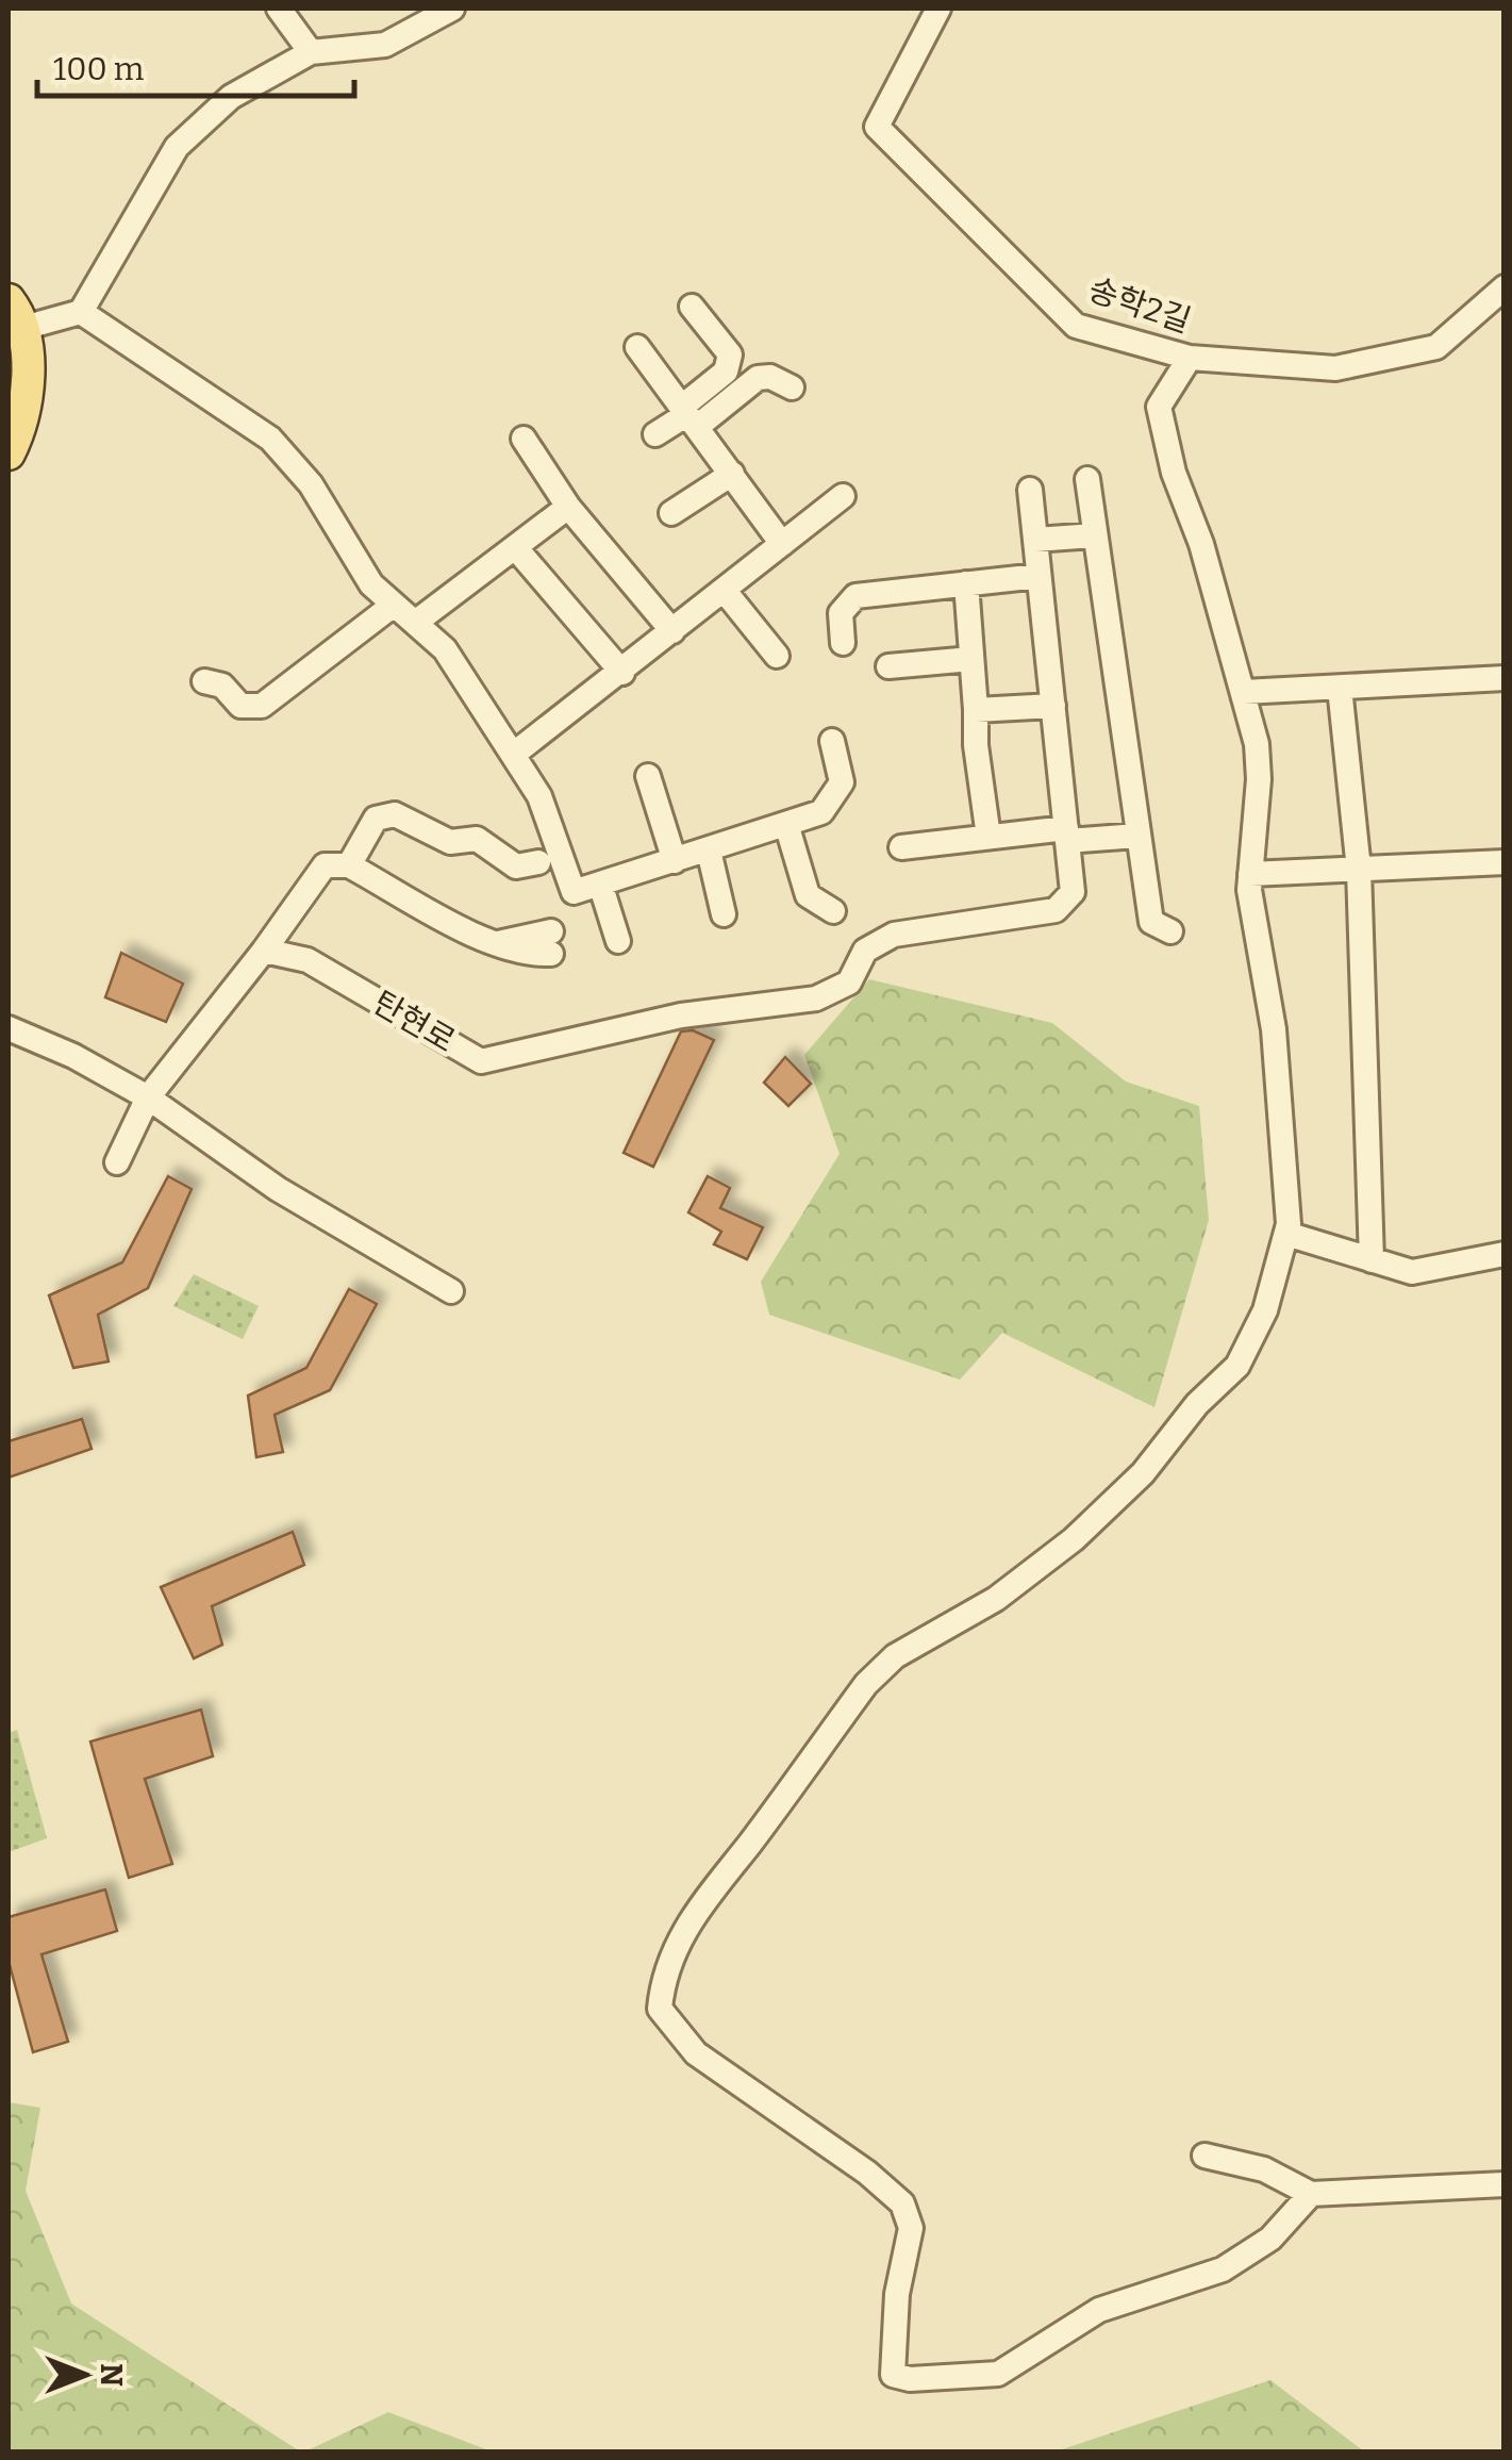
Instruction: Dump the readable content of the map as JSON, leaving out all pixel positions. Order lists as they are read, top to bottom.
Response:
{
  "streets": {
    "street": ["송학2길", "탄현로"]
  },
  "scale_bar": "100 m",
  "north": "right"
}
